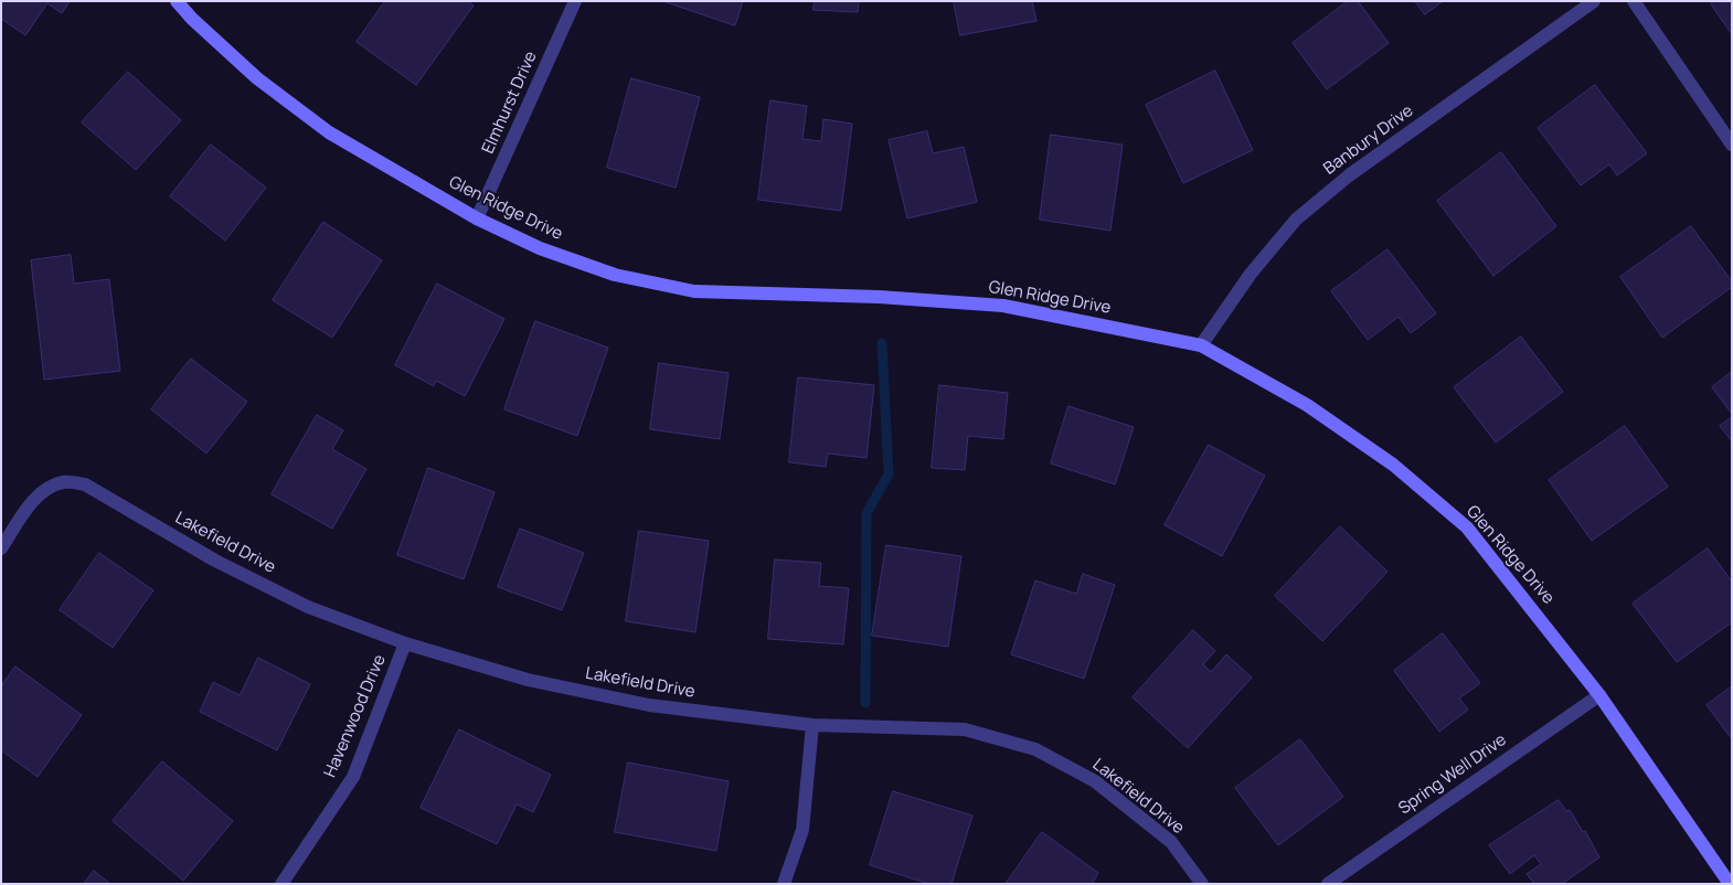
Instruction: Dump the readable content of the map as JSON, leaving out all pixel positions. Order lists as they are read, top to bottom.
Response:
{
  "streets": {
    "street": [
      "Elmhurst Drive",
      "Banbury Drive",
      "Glen Ridge Drive",
      "Lakefield Drive",
      "Havenwood Drive",
      "Spring Well Drive"
    ]
  },
  "crossings": [
    ["Elmhurst Drive", "Glen Ridge Drive"],
    ["Banbury Drive", "Glen Ridge Drive"],
    ["Glen Ridge Drive", "Spring Well Drive"],
    ["Lakefield Drive", "Havenwood Drive"]
  ]
}
